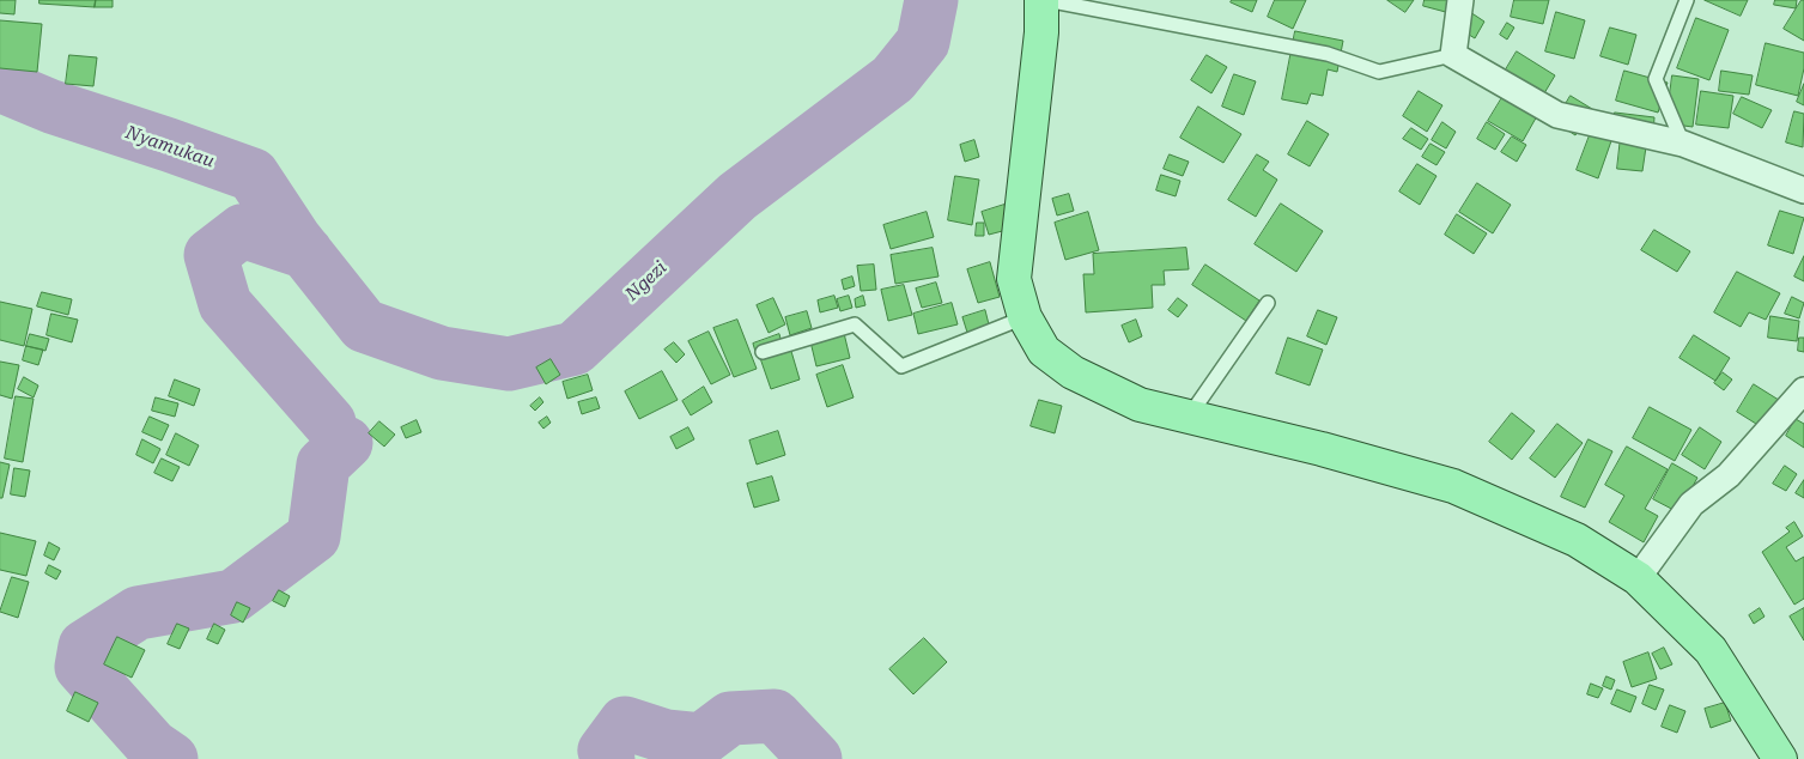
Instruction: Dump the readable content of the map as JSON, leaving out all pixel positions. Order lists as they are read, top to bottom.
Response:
{
  "water": ["Nyamukau", "Ngezi"]
}
